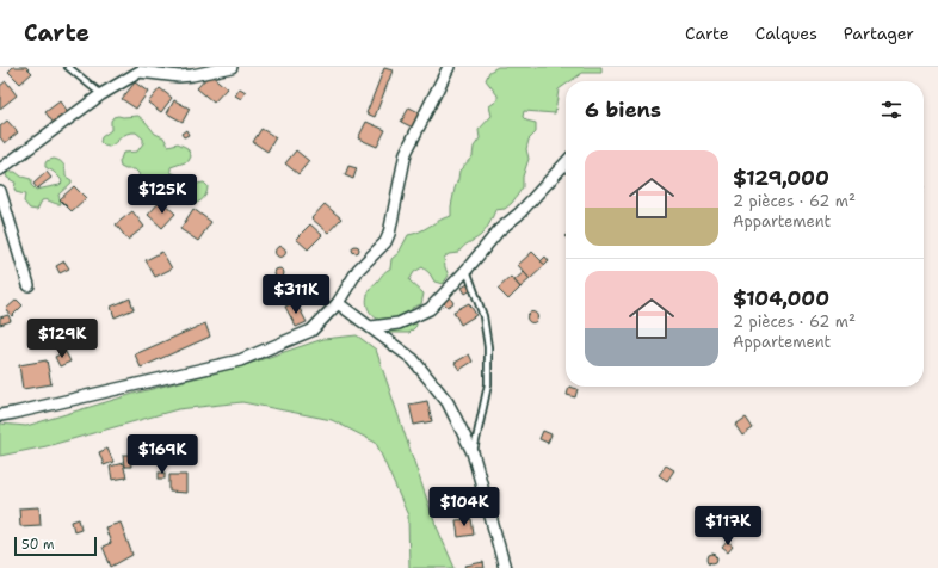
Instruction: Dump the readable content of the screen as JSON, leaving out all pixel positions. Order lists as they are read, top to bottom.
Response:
{
  "scale_bar": "50 m",
  "page": {
    "header": "Carte",
    "nav": ["Carte", "Calques", "Partager"],
    "heading": "6 biens",
    "list": [
      {
        "name": "$129,000",
        "note": "2 pièces · 62 m² · Appartement"
      },
      {
        "name": "$104,000",
        "note": "2 pièces · 62 m² · Appartement"
      }
    ],
    "price": [
      "$125K",
      "$311K",
      "$129K",
      "$169K",
      "$104K",
      "$117K"
    ],
    "scale": "50 m"
  }
}
